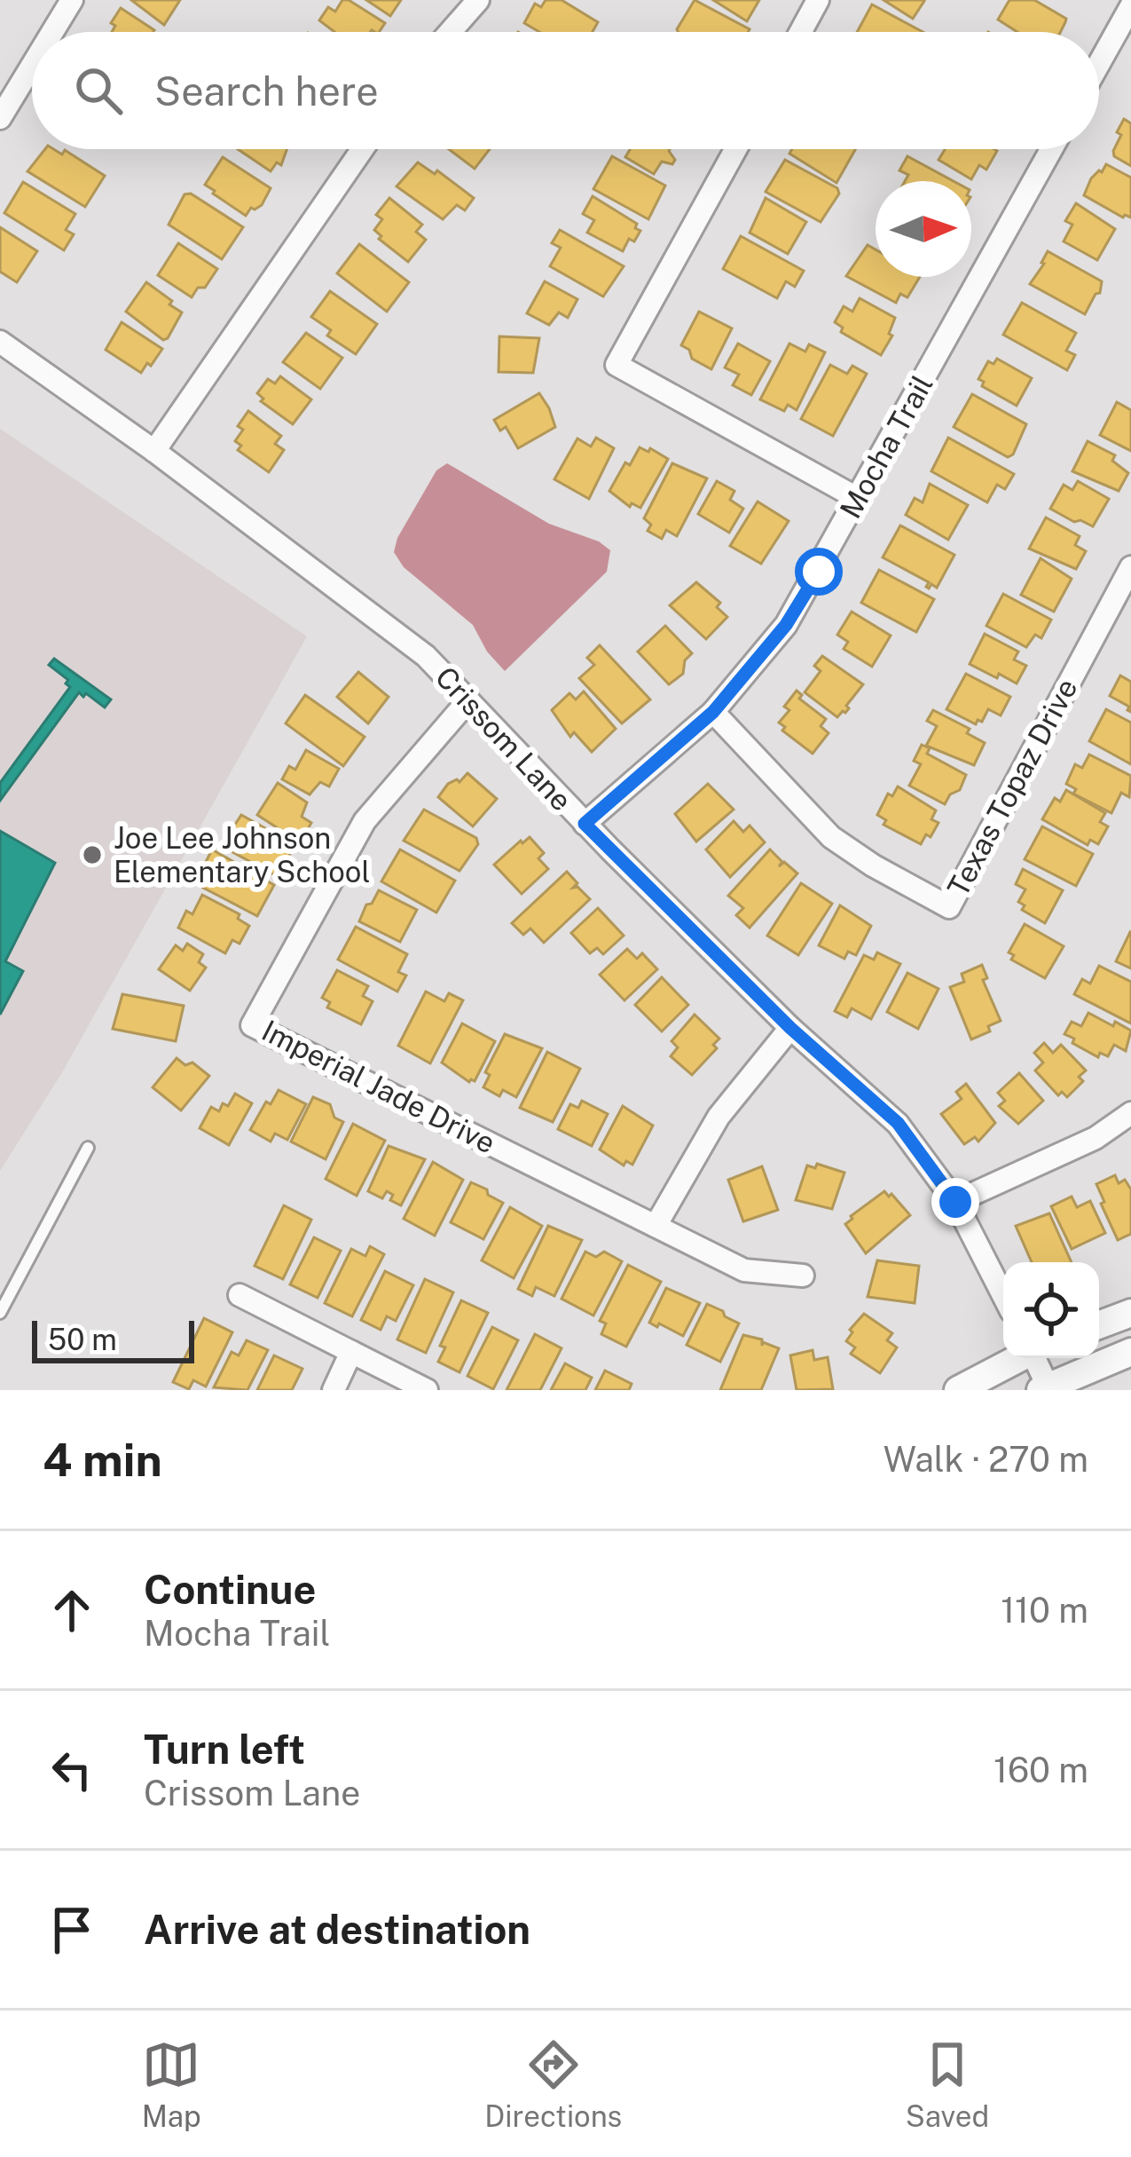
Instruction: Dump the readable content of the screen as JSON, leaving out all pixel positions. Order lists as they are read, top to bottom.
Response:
{
  "streets": {
    "street": [
      "Mocha Trail",
      "Crissom Lane",
      "Texas Topaz Drive",
      "Imperial Jade Drive"
    ]
  },
  "crossings": [
    ["Mocha Trail", "Crissom Lane"],
    ["Mocha Trail", "Texas Topaz Drive"],
    ["Crissom Lane", "Imperial Jade Drive"]
  ],
  "places": ["Joe Lee Johnson Elementary School"],
  "scale_bar": "50 m",
  "north": "right",
  "page": {
    "search": "Search here",
    "scale": "50 m",
    "heading": ["4 min", "Walk · 270 m"],
    "list": [
      ["Continue", "Mocha Trail", "110 m"],
      ["Turn left", "Crissom Lane", "160 m"],
      "Arrive at destination"
    ],
    "nav": ["Map", "Directions", "Saved"]
  }
}
